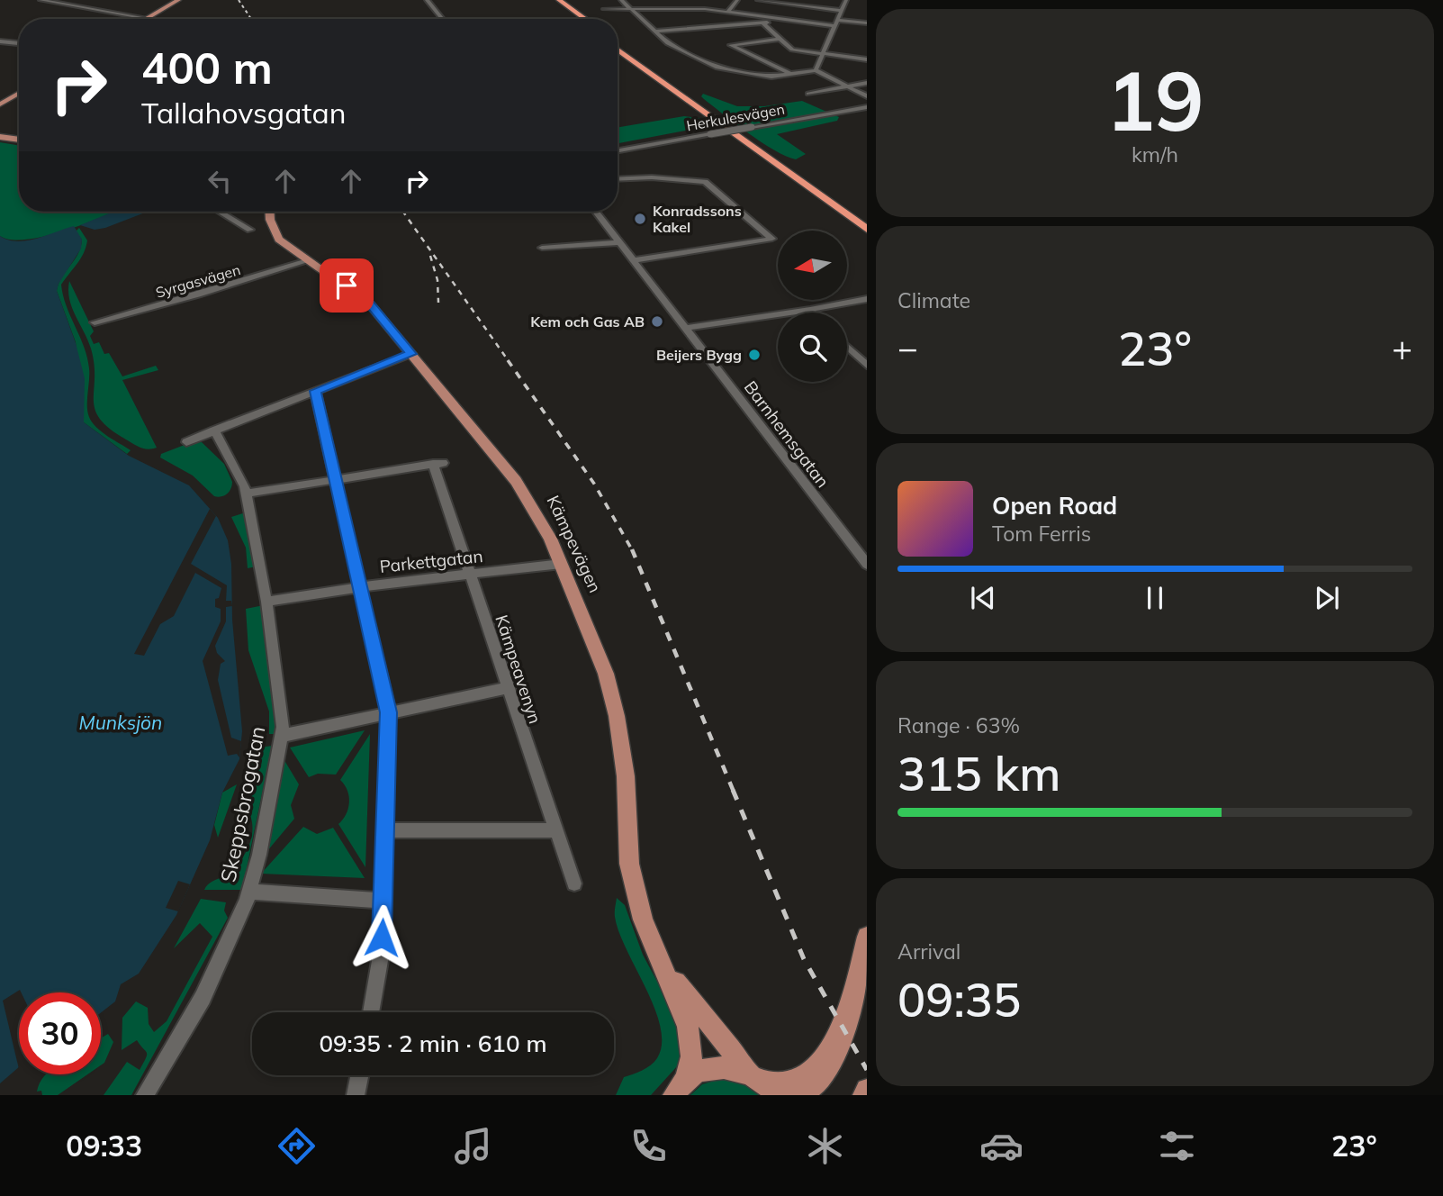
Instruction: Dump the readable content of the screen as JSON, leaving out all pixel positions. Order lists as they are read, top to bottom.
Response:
{
  "streets": {
    "main road": ["Kämpevägen"],
    "street": [
      "Herkulesvägen",
      "Syrgasvägen",
      "Barnhemsgatan",
      "Parkettgatan",
      "Kämpeavenyn",
      "Skeppsbrogatan"
    ]
  },
  "crossings": [
    ["Syrgasvägen", "Kämpevägen"],
    ["Kämpevägen", "Parkettgatan"],
    ["Parkettgatan", "Kämpeavenyn"],
    ["Parkettgatan", "Skeppsbrogatan"]
  ],
  "water": ["Munksjön"],
  "places": ["Konradssons Kakel", "Kem och Gas AB", "Beijers Bygg"],
  "north": "left",
  "page": {
    "tile": [
      ["19", "km/h"],
      "Climate",
      ["Range · 63%", "315 km"],
      ["Arrival", "09:35"]
    ],
    "turn": ["400 m", "Tallahovsgatan"],
    "heat": ["−", "23°", "+"],
    "song": ["Open Road", "Tom Ferris"],
    "limit": "30",
    "trip": "09:35 · 2 min · 610 m",
    "tabs": ["09:33", "23°"]
  }
}
